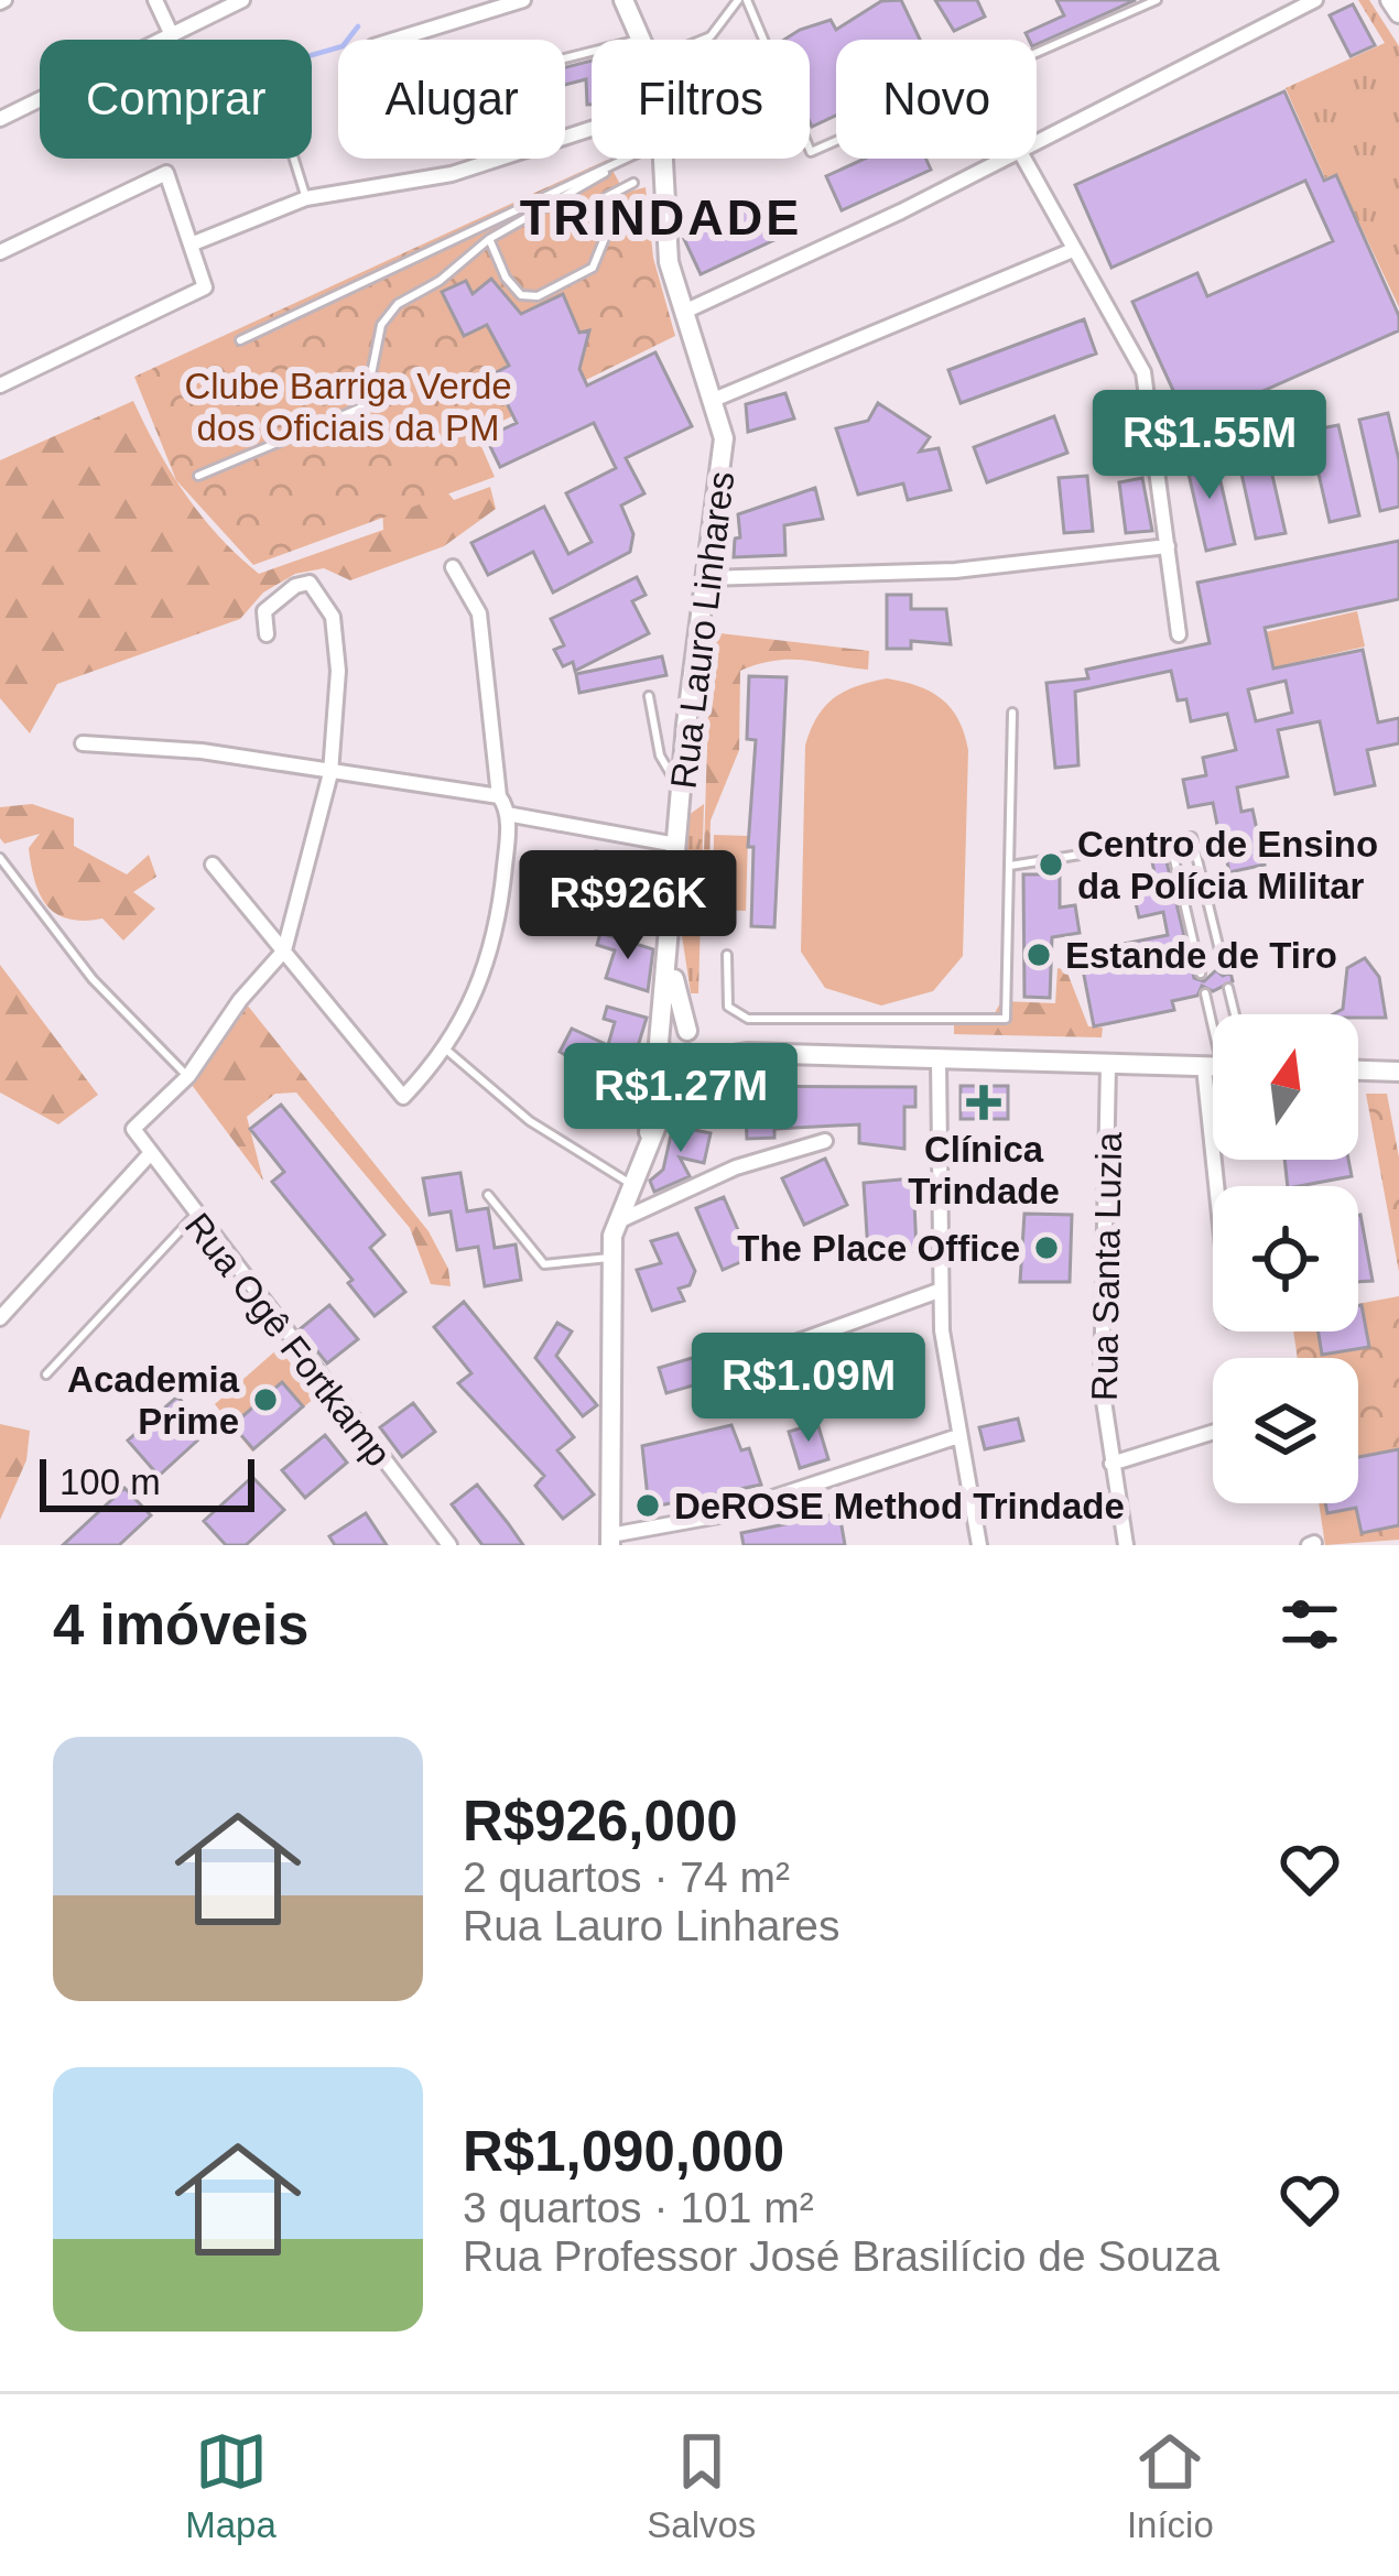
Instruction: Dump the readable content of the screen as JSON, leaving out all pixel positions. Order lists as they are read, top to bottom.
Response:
{
  "streets": {
    "main road": ["Rua Lauro Linhares"],
    "street": ["Rua Santa Luzia", "Rua Ogê Fortkamp"]
  },
  "districts": ["TRINDADE"],
  "parks": ["Clube Barriga Verde dos Oficiais da PM"],
  "places": {
    "other": [
      "Centro de Ensino da Polícia Militar",
      "Estande de Tiro",
      "The Place Office",
      "Academia Prime",
      "DeROSE Method Trindade"
    ],
    "health": ["Clínica Trindade"]
  },
  "scale_bar": "100 m",
  "north": "top",
  "page": {
    "chip": [
      "Comprar",
      "Alugar",
      "Filtros",
      "Novo"
    ],
    "price": [
      "R$1.55M",
      "R$926K",
      "R$1.27M",
      "R$1.09M"
    ],
    "scale": "100 m",
    "heading": "4 imóveis",
    "list": [
      {
        "name": "R$926,000",
        "note": "2 quartos · 74 m² · Rua Lauro Linhares"
      },
      {
        "name": "R$1,090,000",
        "note": "3 quartos · 101 m² · Rua Professor José Brasilício de Souza"
      }
    ],
    "tabs": ["Mapa", "Salvos", "Início"]
  }
}
